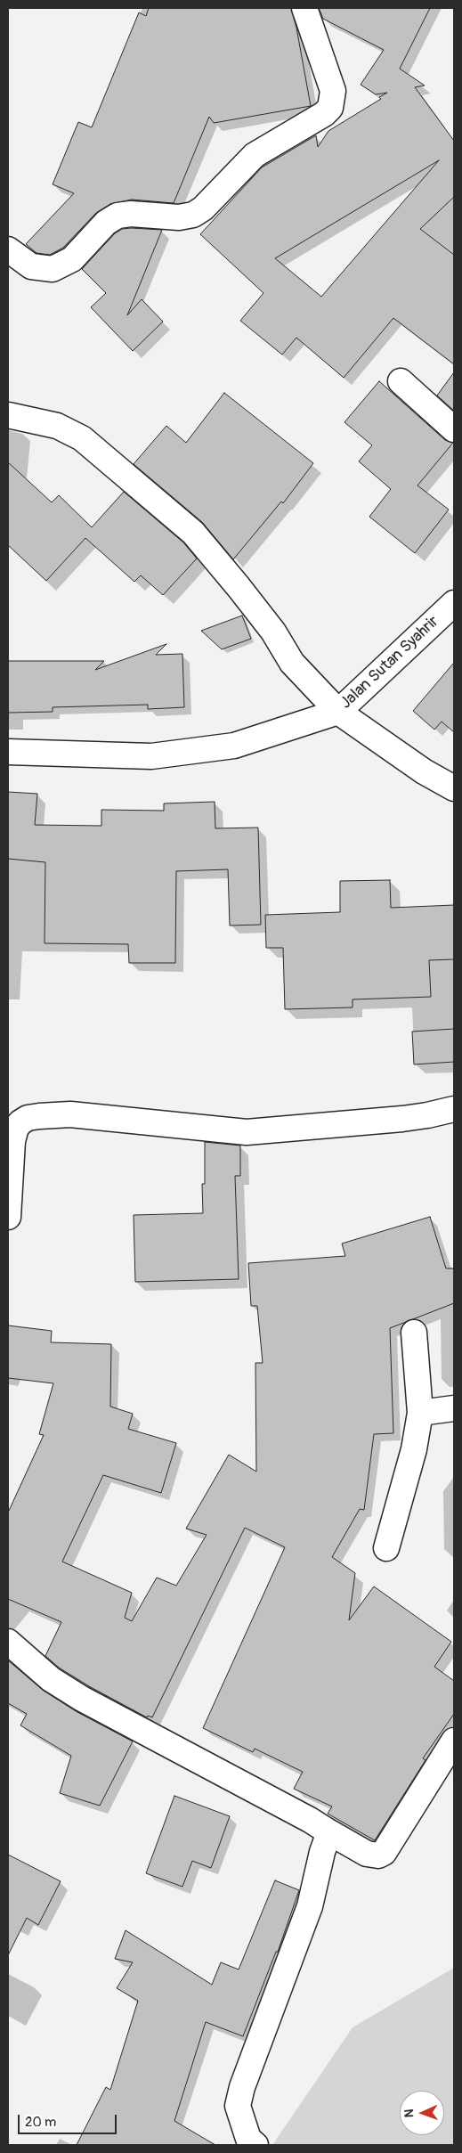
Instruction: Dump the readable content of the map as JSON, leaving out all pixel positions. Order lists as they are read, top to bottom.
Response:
{
  "streets": {
    "street": ["Jalan Sutan Syahrir"]
  },
  "scale_bar": "20 m",
  "north": "left"
}
